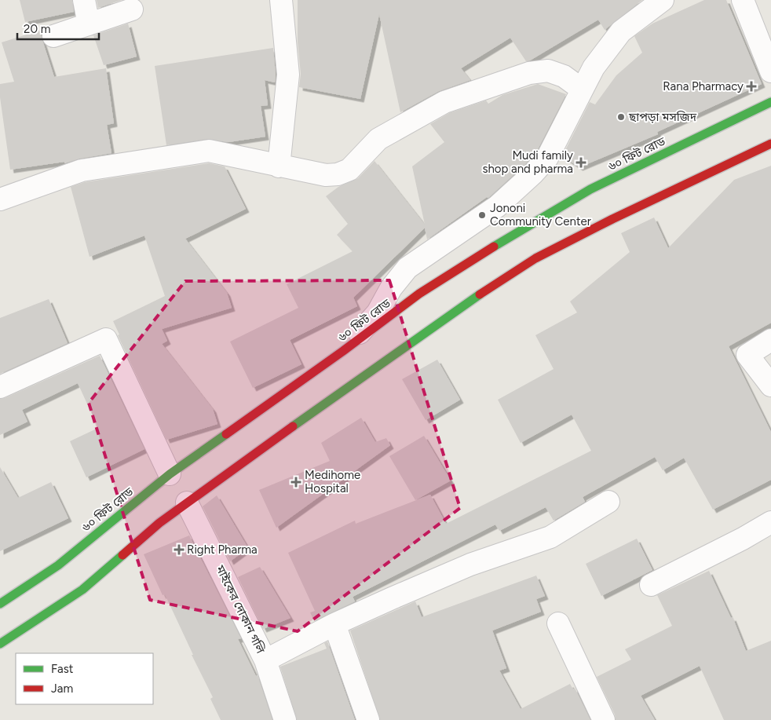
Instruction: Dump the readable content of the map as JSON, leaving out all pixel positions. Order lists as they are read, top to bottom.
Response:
{
  "streets": {
    "street": ["৬০ ফিট রোড", "মাইকের দোকান গলি"]
  },
  "places": {
    "health": [
      "Rana Pharmacy",
      "Mudi family shop and pharma",
      "Medihome Hospital",
      "Right Pharma"
    ],
    "other": ["ছাপড়া মসজিদ", "Jononi Community Center"]
  },
  "legend": ["Fast", "Jam"],
  "scale_bar": "20 m"
}
